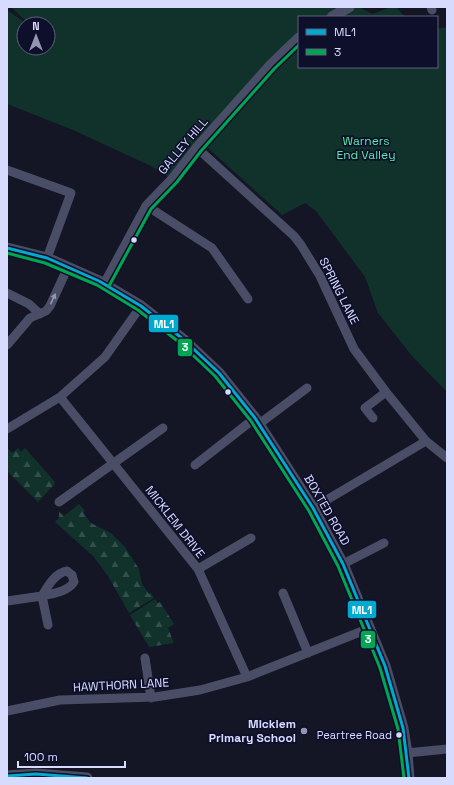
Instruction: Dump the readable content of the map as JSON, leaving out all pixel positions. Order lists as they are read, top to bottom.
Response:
{
  "streets": {
    "street": [
      "GALLEY HILL",
      "SPRING LANE",
      "BOXTED ROAD",
      "MICKLEM DRIVE",
      "HAWTHORN LANE"
    ]
  },
  "crossings": [
    ["GALLEY HILL", "SPRING LANE"],
    ["GALLEY HILL", "BOXTED ROAD"],
    ["BOXTED ROAD", "HAWTHORN LANE"],
    ["MICKLEM DRIVE", "HAWTHORN LANE"]
  ],
  "parks": ["Warners End Valley"],
  "places": ["Micklem Primary School", "Peartree Road"],
  "lines": ["transit line 3", "transit line ML1"],
  "legend": ["ML1", "3"],
  "scale_bar": "100 m",
  "north": "top"
}
